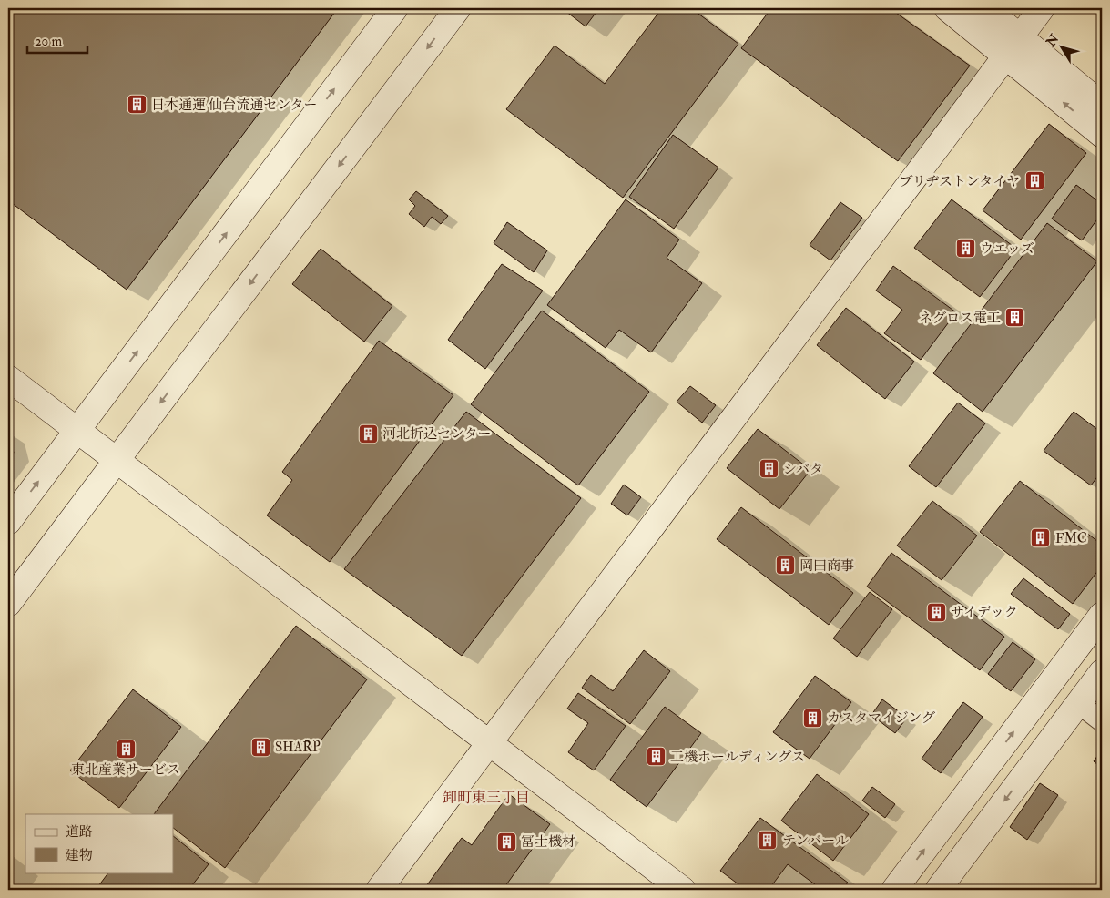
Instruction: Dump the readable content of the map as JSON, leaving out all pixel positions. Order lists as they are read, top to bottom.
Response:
{
  "districts": ["卸町東三丁目"],
  "places": {
    "building": [
      "日本通運 仙台流通センター",
      "ブリヂストンタイヤ",
      "ウエッズ",
      "ネグロス電工",
      "河北折込センター",
      "シバタ",
      "FMC",
      "岡田商事",
      "サイデック",
      "カスタマイジング",
      "SHARP",
      "東北産業サービス",
      "工機ホールディングス",
      "テンパール",
      "冨士機材"
    ]
  },
  "legend": ["道路", "建物"],
  "scale_bar": "20 m",
  "north": "top left"
}
